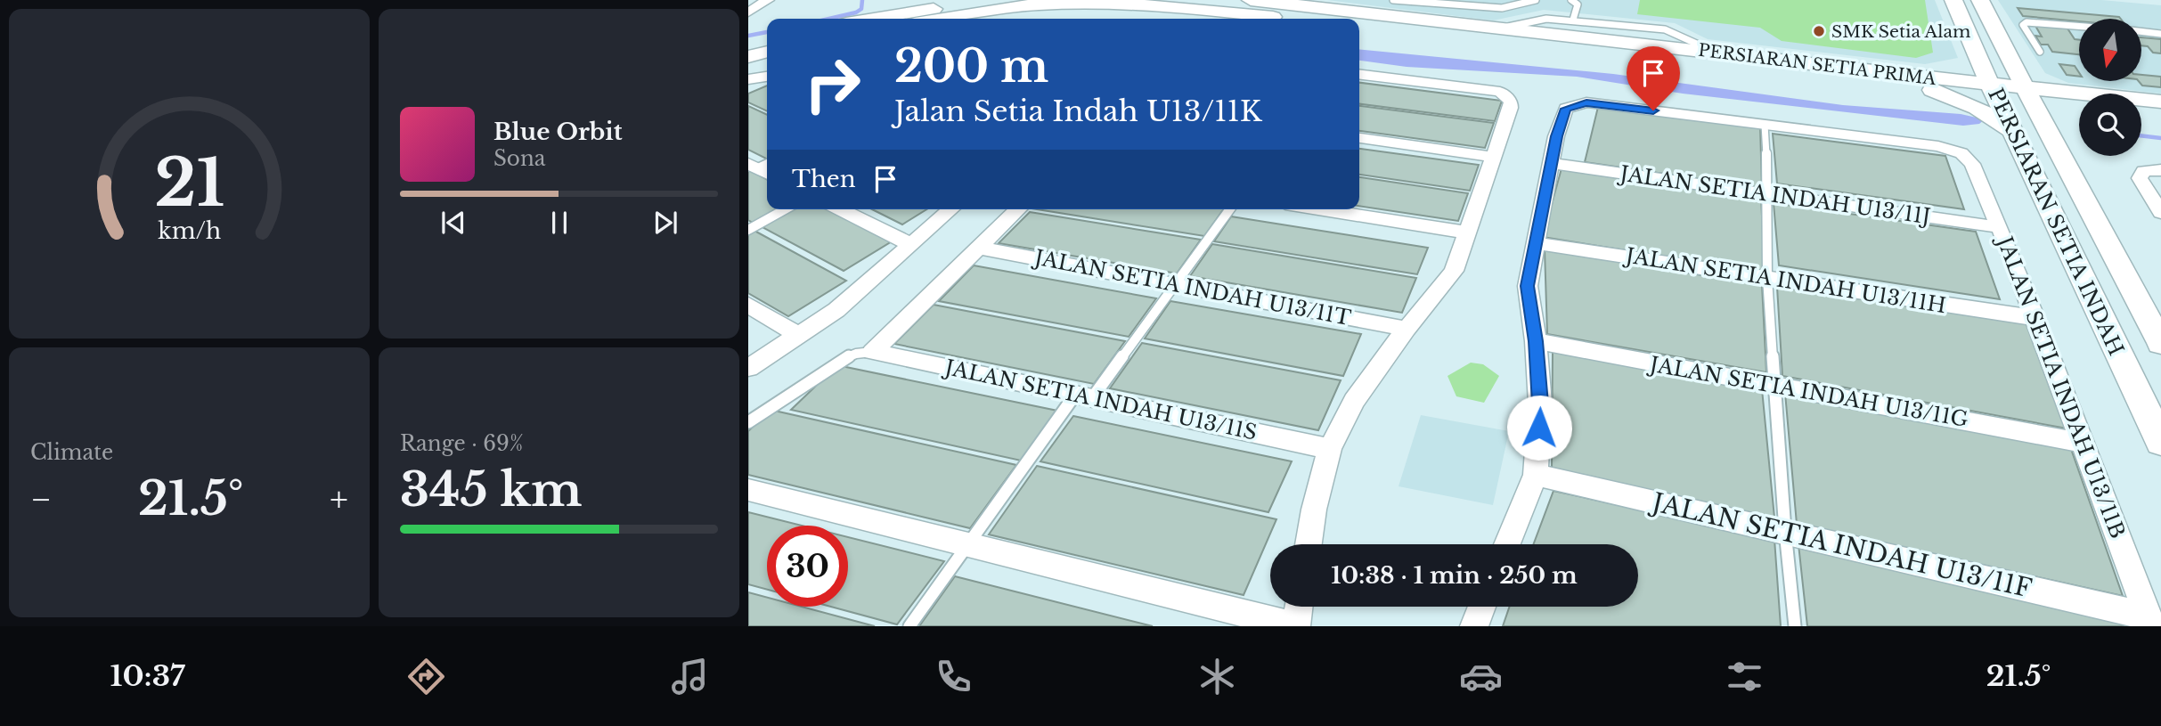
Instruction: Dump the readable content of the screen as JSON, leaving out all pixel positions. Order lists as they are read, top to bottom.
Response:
{
  "streets": {
    "street": [
      "PERSIARAN SETIA PRIMA",
      "JALAN SETIA INDAH U13/11J",
      "PERSIARAN SETIA INDAH",
      "JALAN SETIA INDAH U13/11H",
      "JALAN SETIA INDAH U13/11T",
      "JALAN SETIA INDAH U13/11B",
      "JALAN SETIA INDAH U13/11G",
      "JALAN SETIA INDAH U13/11S",
      "JALAN SETIA INDAH U13/11F"
    ]
  },
  "crossings": [
    ["PERSIARAN SETIA PRIMA", "PERSIARAN SETIA INDAH"],
    ["JALAN SETIA INDAH U13/11J", "JALAN SETIA INDAH U13/11B"],
    ["JALAN SETIA INDAH U13/11H", "JALAN SETIA INDAH U13/11B"],
    ["JALAN SETIA INDAH U13/11B", "JALAN SETIA INDAH U13/11G"],
    ["JALAN SETIA INDAH U13/11B", "JALAN SETIA INDAH U13/11F"]
  ],
  "places": ["SMK Setia Alam"],
  "north": "bottom",
  "page": {
    "turn": ["200 m", "Jalan Setia Indah U13/11K"],
    "song": ["Blue Orbit", "Sona"],
    "then": "Then",
    "tile": [
      "Climate",
      ["Range · 69%", "345 km"]
    ],
    "heat": ["−", "21.5°", "+"],
    "limit": "30",
    "trip": "10:38 · 1 min · 250 m",
    "tabs": ["10:37", "21.5°"],
    "gauge": ["21", "km/h"]
  }
}
